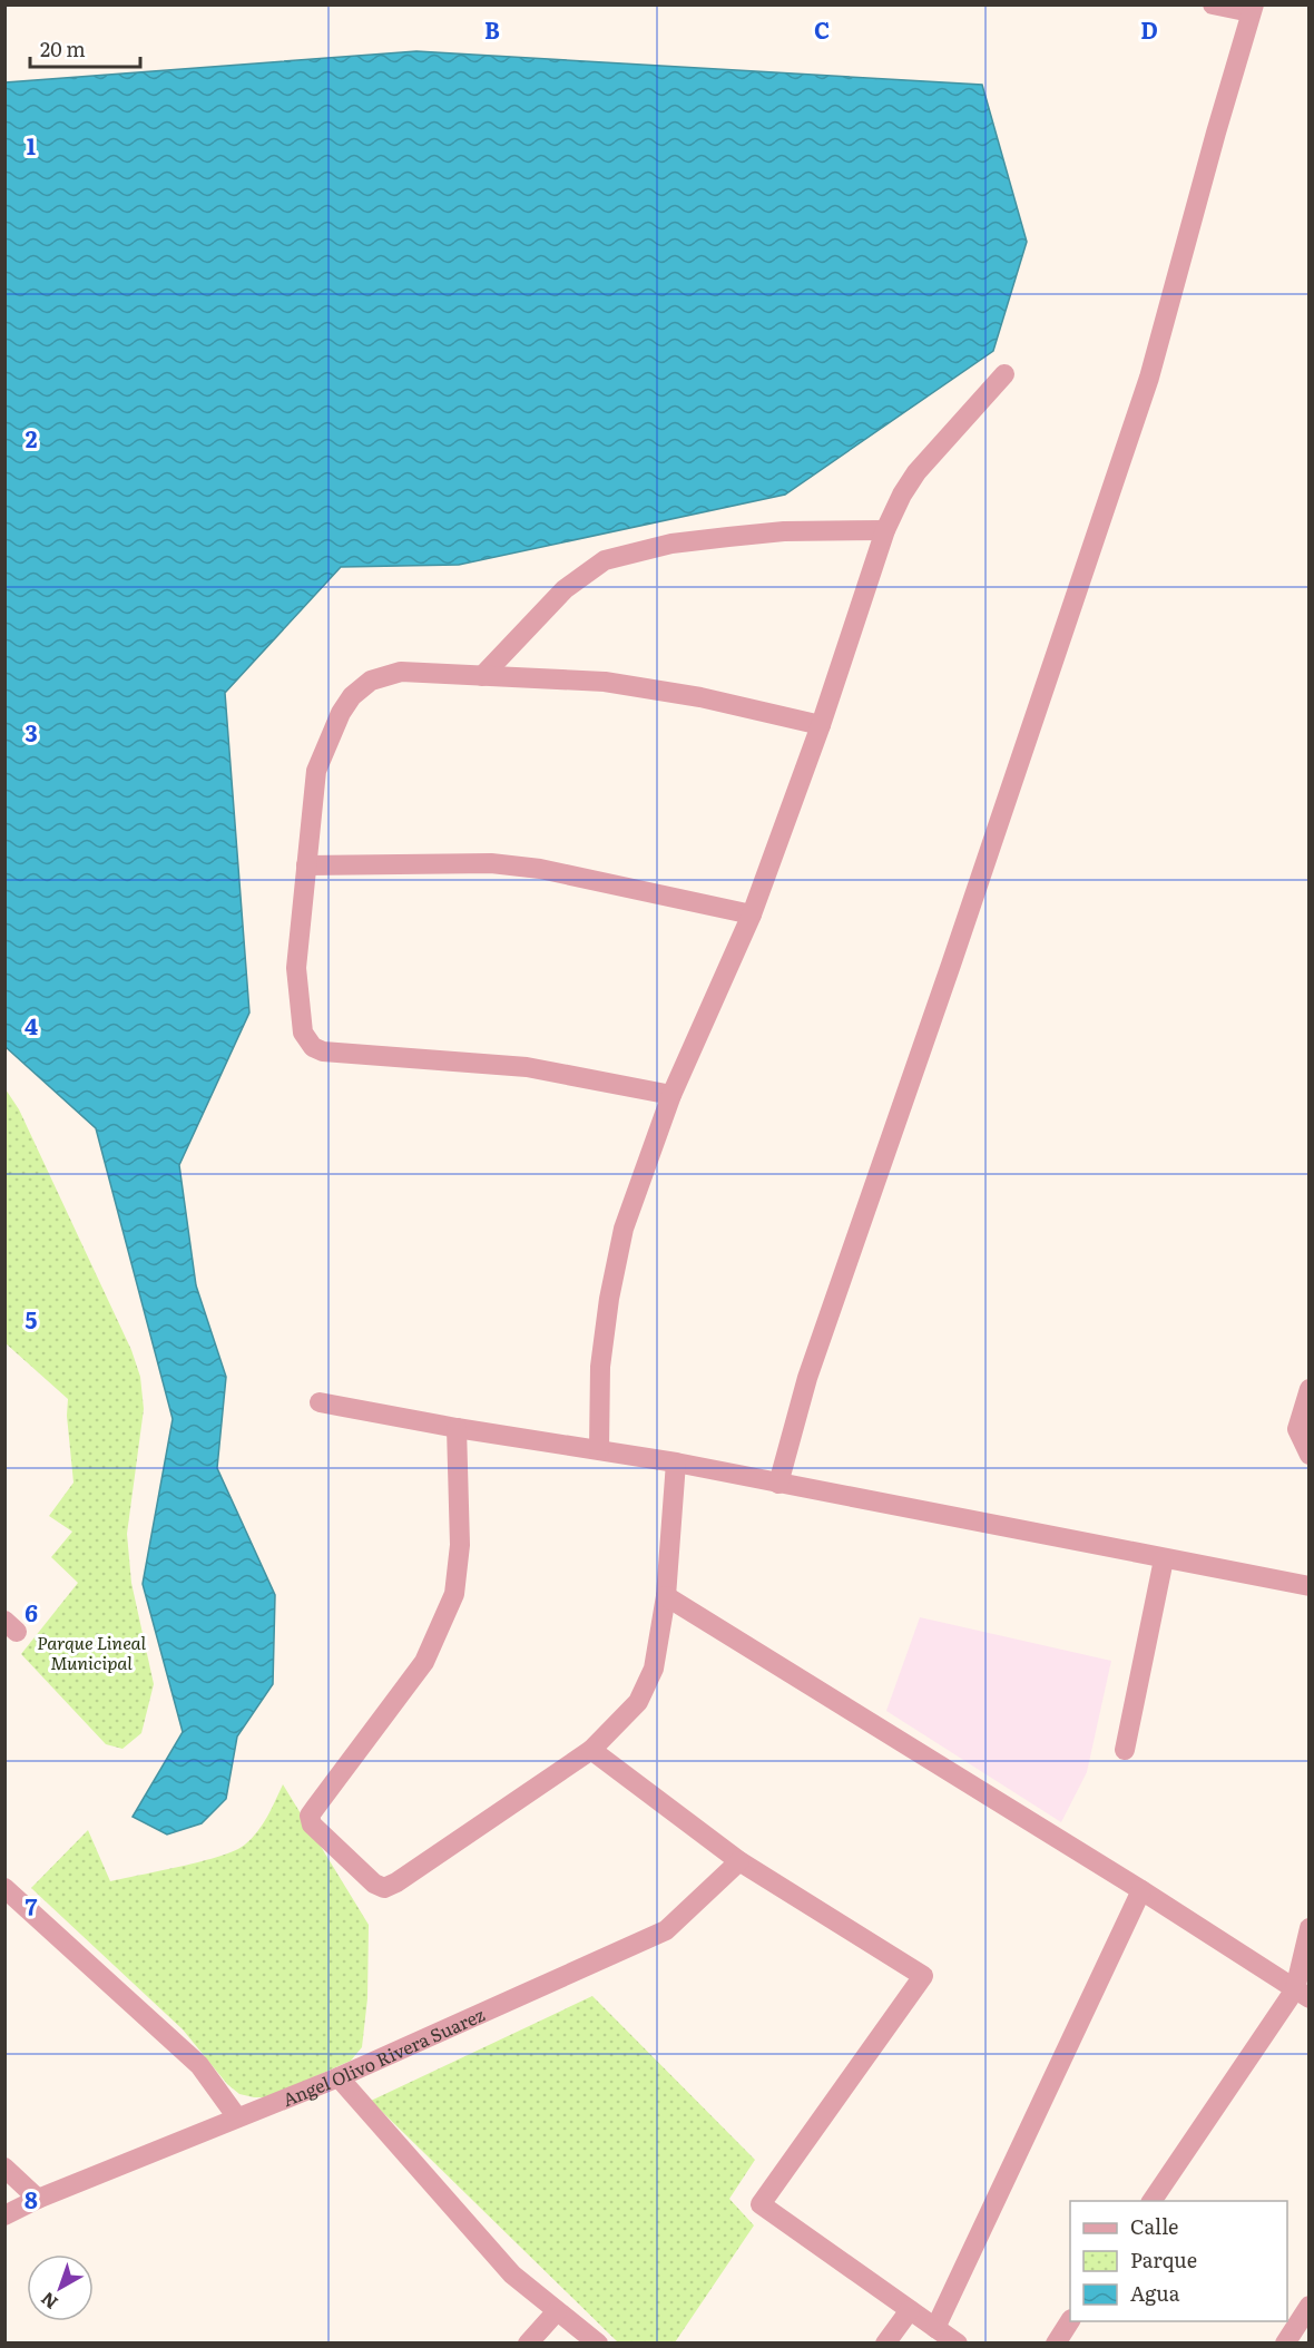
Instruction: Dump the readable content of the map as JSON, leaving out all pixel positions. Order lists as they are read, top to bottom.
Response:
{
  "streets": {
    "street": ["Angel Olivo Rivera Suarez"]
  },
  "parks": ["Parque Lineal Municipal"],
  "legend": ["Calle", "Parque", "Agua"],
  "scale_bar": "20 m",
  "north": "bottom left",
  "grid": {
    "columns": ["B", "C", "D"],
    "rows": [
      "1",
      "2",
      "3",
      "4",
      "5",
      "6",
      "7",
      "8"
    ]
  }
}
